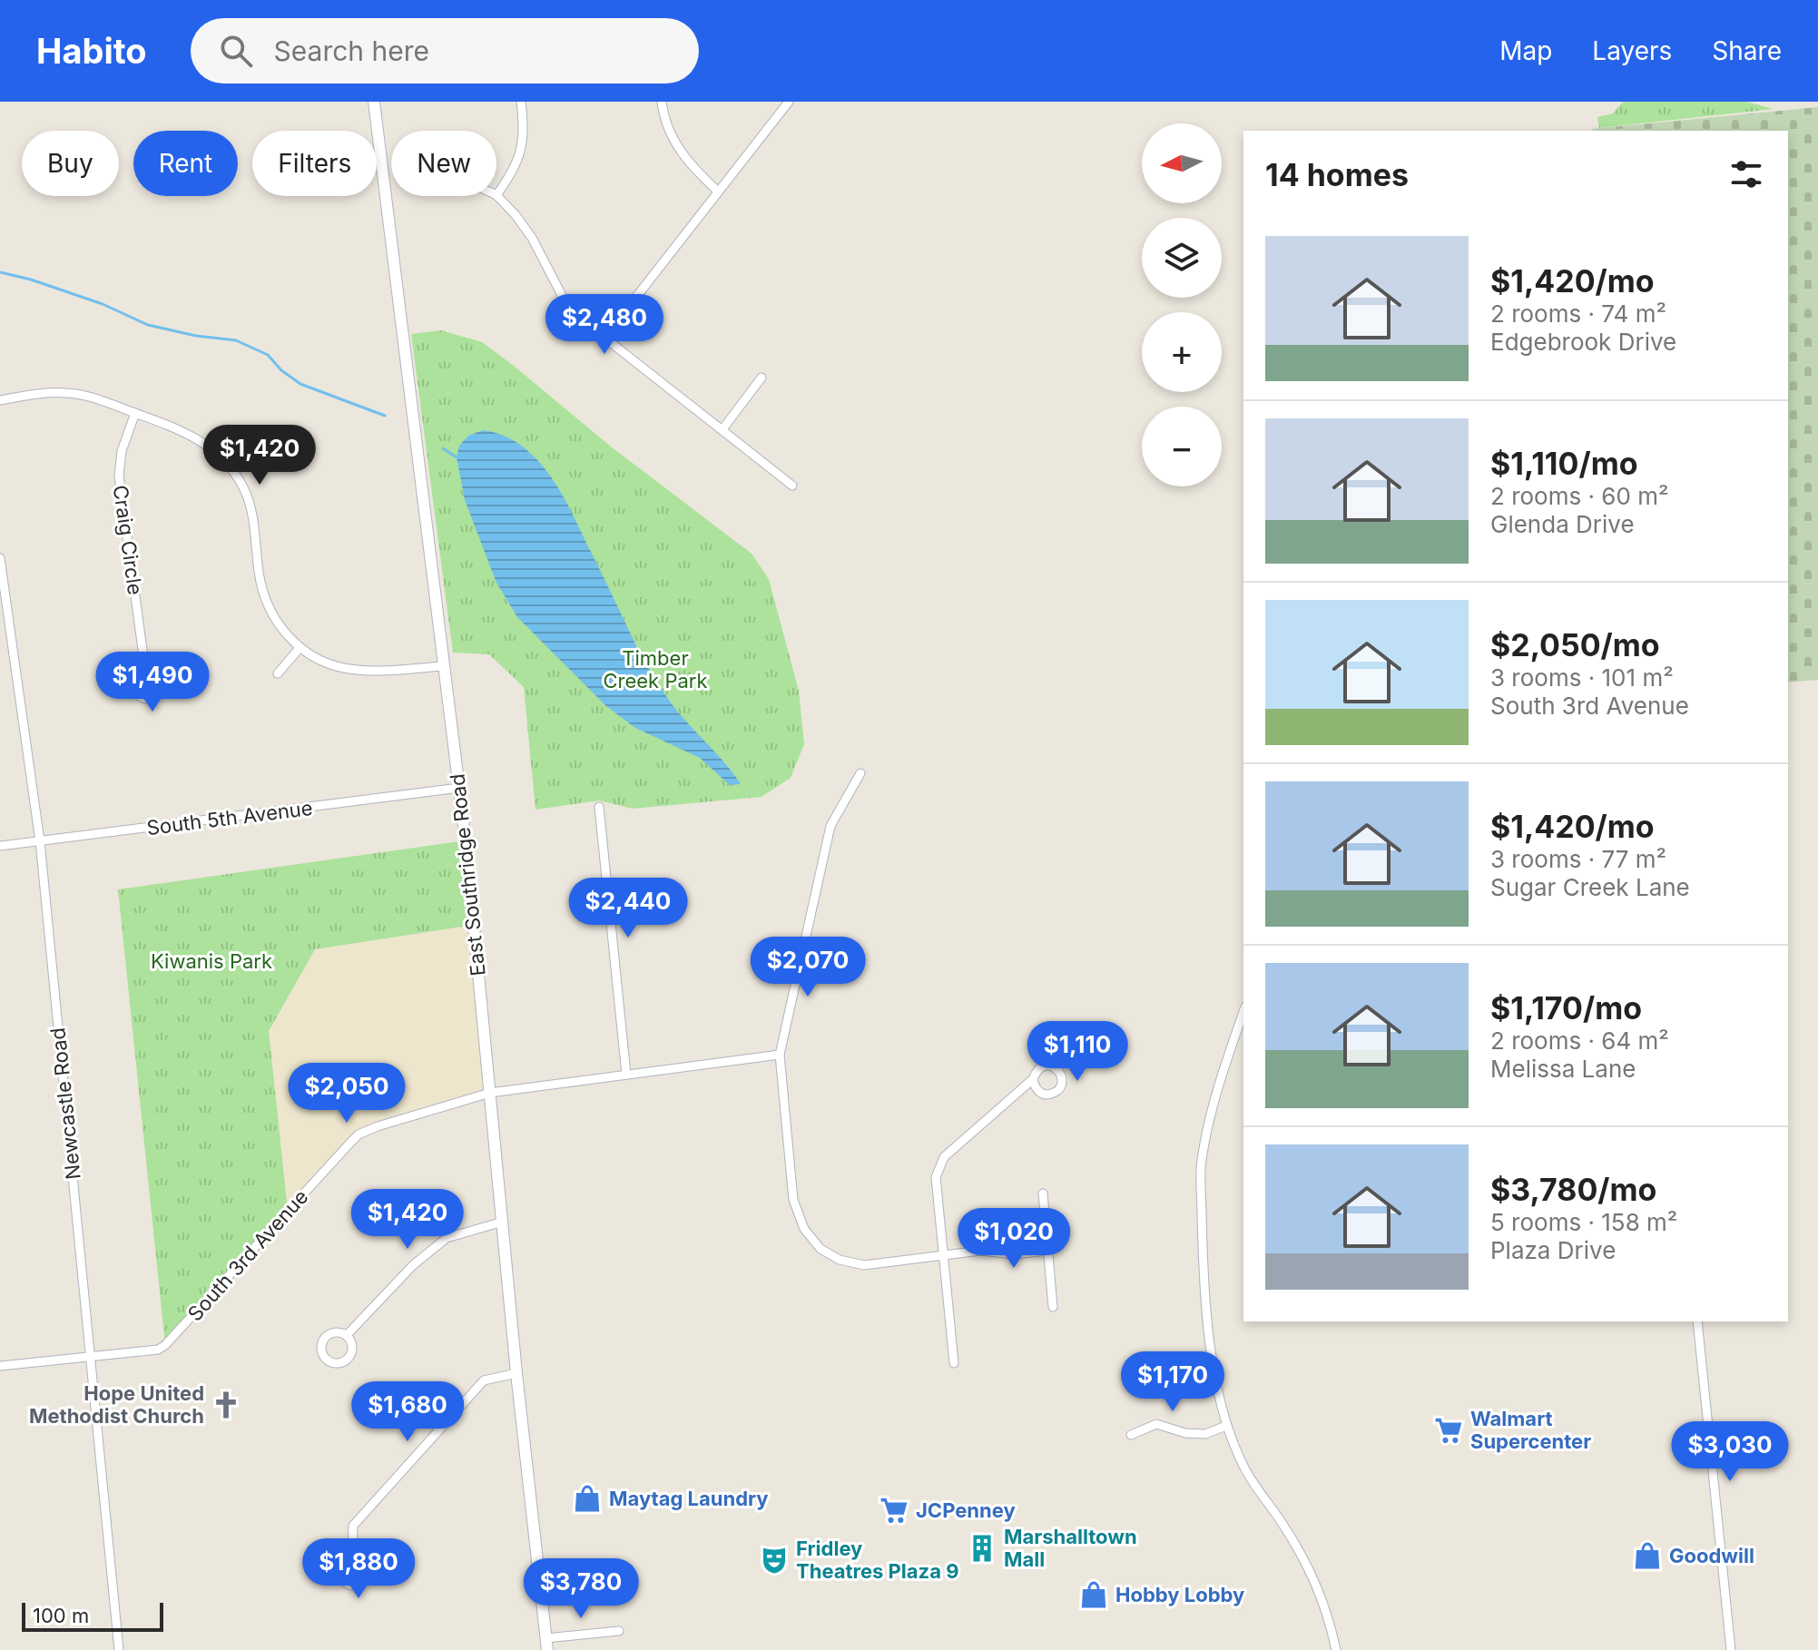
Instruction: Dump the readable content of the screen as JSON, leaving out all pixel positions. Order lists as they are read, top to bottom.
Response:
{
  "streets": {
    "street": [
      "Craig Circle",
      "South 5th Avenue",
      "East Southridge Road",
      "Newcastle Road",
      "South 3rd Avenue"
    ]
  },
  "crossings": [
    ["South 5th Avenue", "East Southridge Road"],
    ["South 5th Avenue", "Newcastle Road"],
    ["East Southridge Road", "South 3rd Avenue"],
    ["Newcastle Road", "South 3rd Avenue"]
  ],
  "parks": ["Timber Creek Park", "Kiwanis Park"],
  "places": {
    "church": ["Hope United Methodist Church"],
    "supermarket": ["Walmart Supercenter", "JCPenney"],
    "shop": ["Maytag Laundry", "Goodwill", "Hobby Lobby"],
    "building": ["Marshalltown Mall"],
    "theatre": ["Fridley Theatres Plaza 9"]
  },
  "scale_bar": "100 m",
  "north": "left",
  "page": {
    "header": "Habito",
    "search": "Search here",
    "nav": ["Map", "Layers", "Share"],
    "map_buttons": ["+", "−"],
    "chip": [
      "Buy",
      "Rent",
      "Filters",
      "New"
    ],
    "heading": "14 homes",
    "list": [
      {
        "name": "$1,420/mo",
        "note": "2 rooms · 74 m² · Edgebrook Drive"
      },
      {
        "name": "$1,110/mo",
        "note": "2 rooms · 60 m² · Glenda Drive"
      },
      {
        "name": "$2,050/mo",
        "note": "3 rooms · 101 m² · South 3rd Avenue"
      },
      {
        "name": "$1,420/mo",
        "note": "3 rooms · 77 m² · Sugar Creek Lane"
      },
      {
        "name": "$1,170/mo",
        "note": "2 rooms · 64 m² · Melissa Lane"
      },
      {
        "name": "$3,780/mo",
        "note": "5 rooms · 158 m² · Plaza Drive"
      }
    ],
    "price": [
      "$2,480",
      "$1,420",
      "$1,490",
      "$2,440",
      "$2,070",
      "$1,110",
      "$2,050",
      "$1,420",
      "$1,020",
      "$1,170",
      "$1,680",
      "$3,030",
      "$1,880",
      "$3,780"
    ],
    "scale": "100 m"
  }
}
